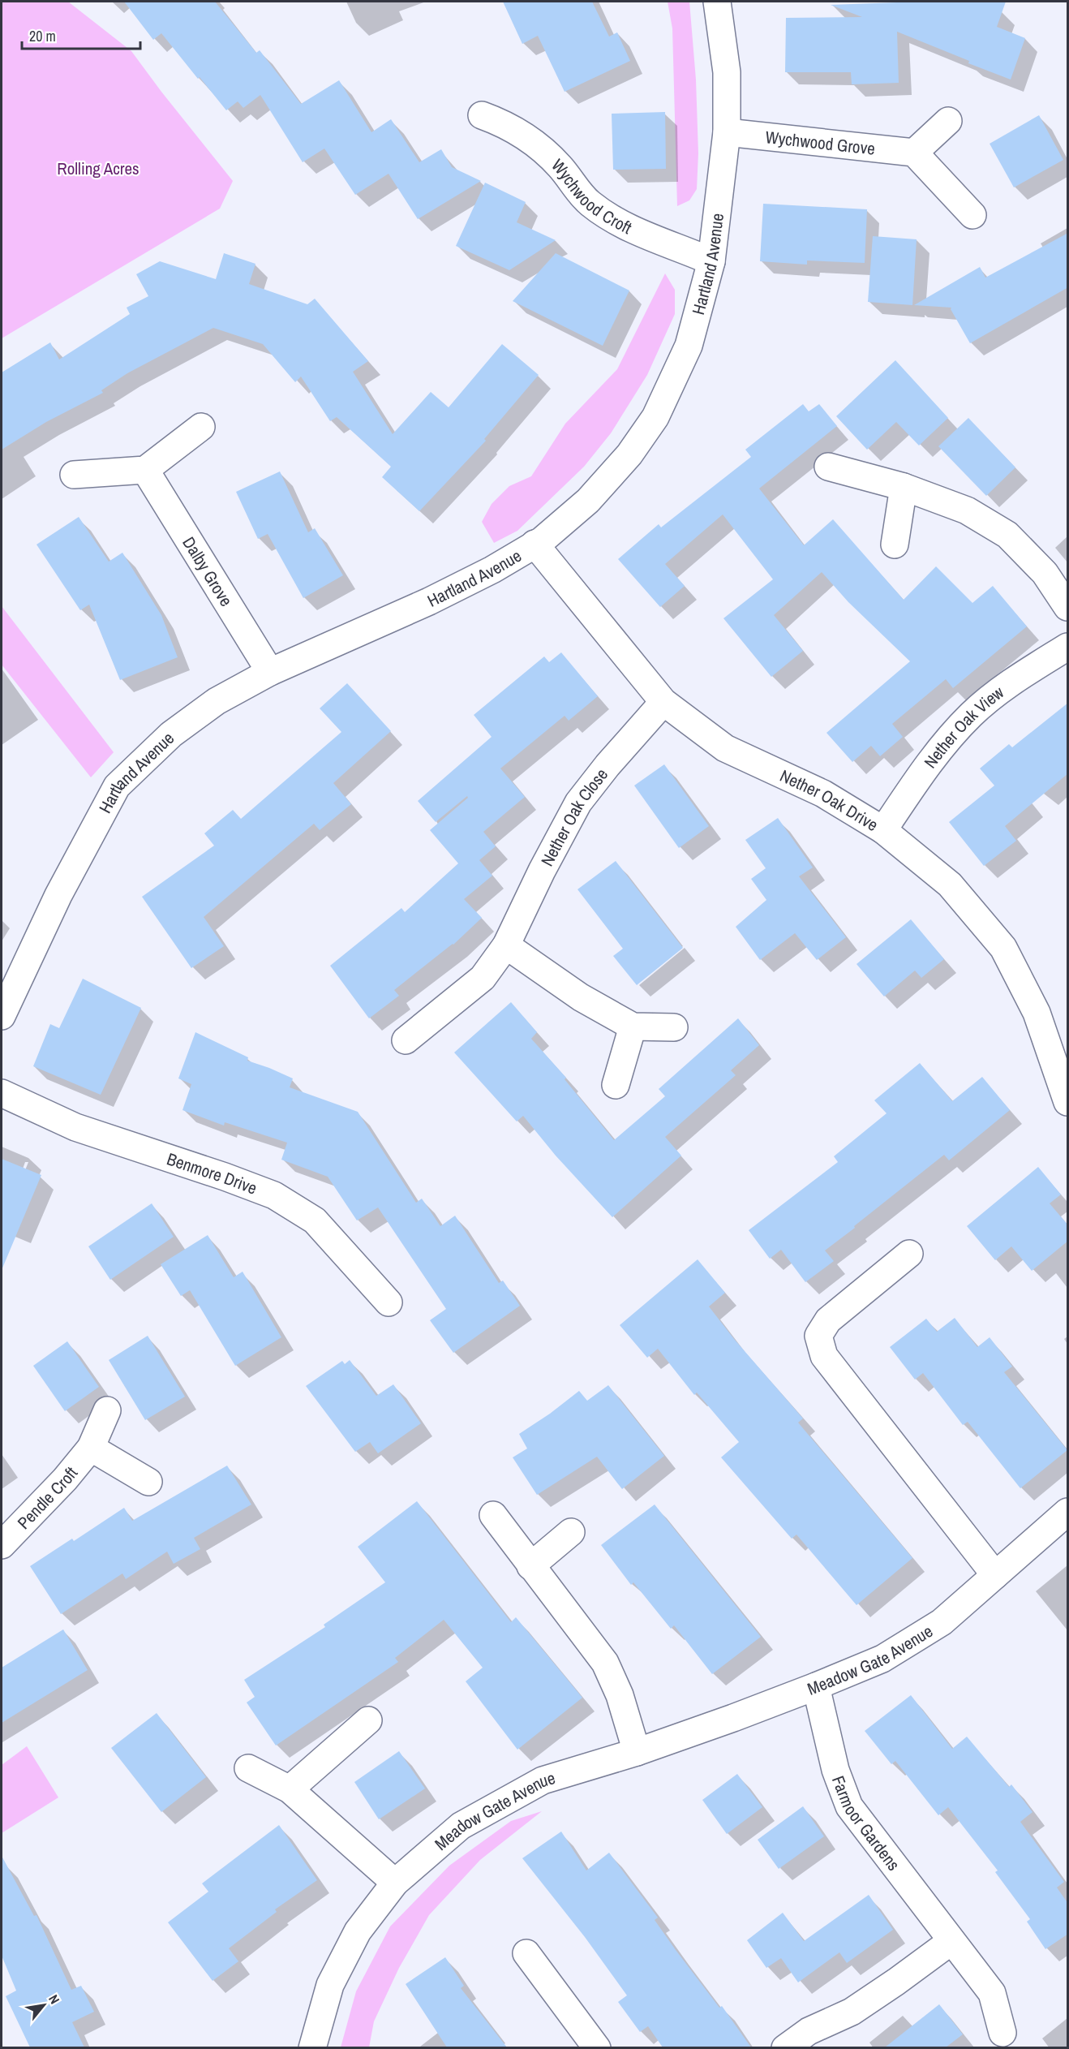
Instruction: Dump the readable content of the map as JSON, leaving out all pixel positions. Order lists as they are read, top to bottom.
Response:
{
  "streets": {
    "street": [
      "Wychwood Grove",
      "Wychwood Croft",
      "Hartland Avenue",
      "Dalby Grove",
      "Nether Oak View",
      "Nether Oak Drive",
      "Nether Oak Close",
      "Benmore Drive",
      "Pendle Croft",
      "Meadow Gate Avenue",
      "Farmoor Gardens"
    ]
  },
  "crossings": [
    ["Wychwood Grove", "Hartland Avenue"],
    ["Wychwood Croft", "Hartland Avenue"],
    ["Hartland Avenue", "Dalby Grove"],
    ["Hartland Avenue", "Nether Oak Drive"],
    ["Nether Oak View", "Nether Oak Drive"],
    ["Nether Oak Drive", "Nether Oak Close"],
    ["Meadow Gate Avenue", "Farmoor Gardens"]
  ],
  "parks": ["Rolling Acres"],
  "scale_bar": "20 m",
  "north": "top right"
}
